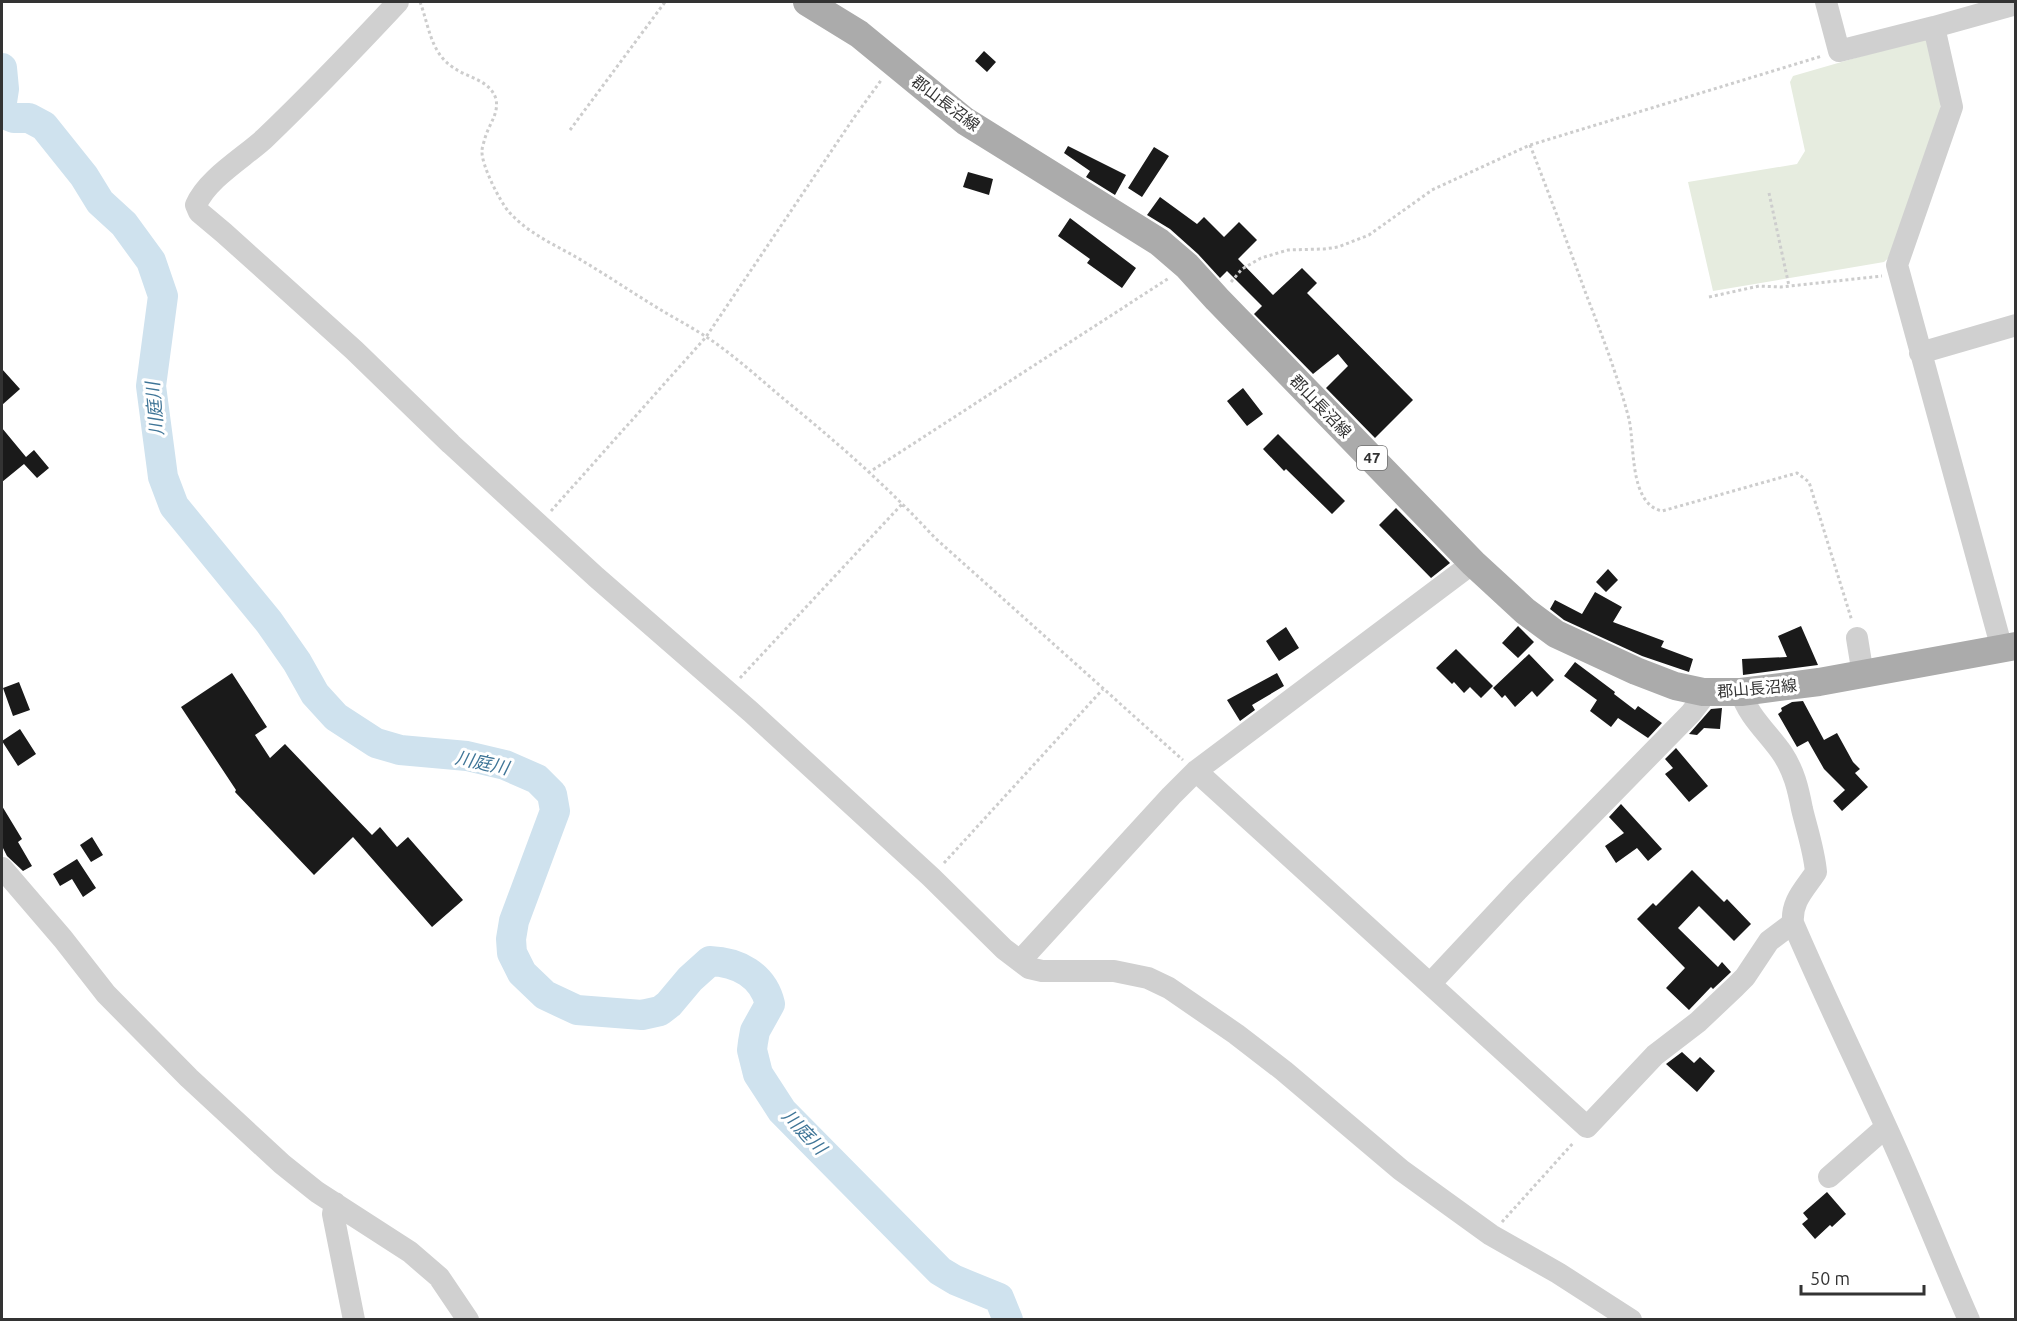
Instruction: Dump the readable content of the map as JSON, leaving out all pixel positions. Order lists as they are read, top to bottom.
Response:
{
  "streets": {
    "main road": ["郡山長沼線", "47"]
  },
  "water": ["川庭川"],
  "scale_bar": "50 m"
}
